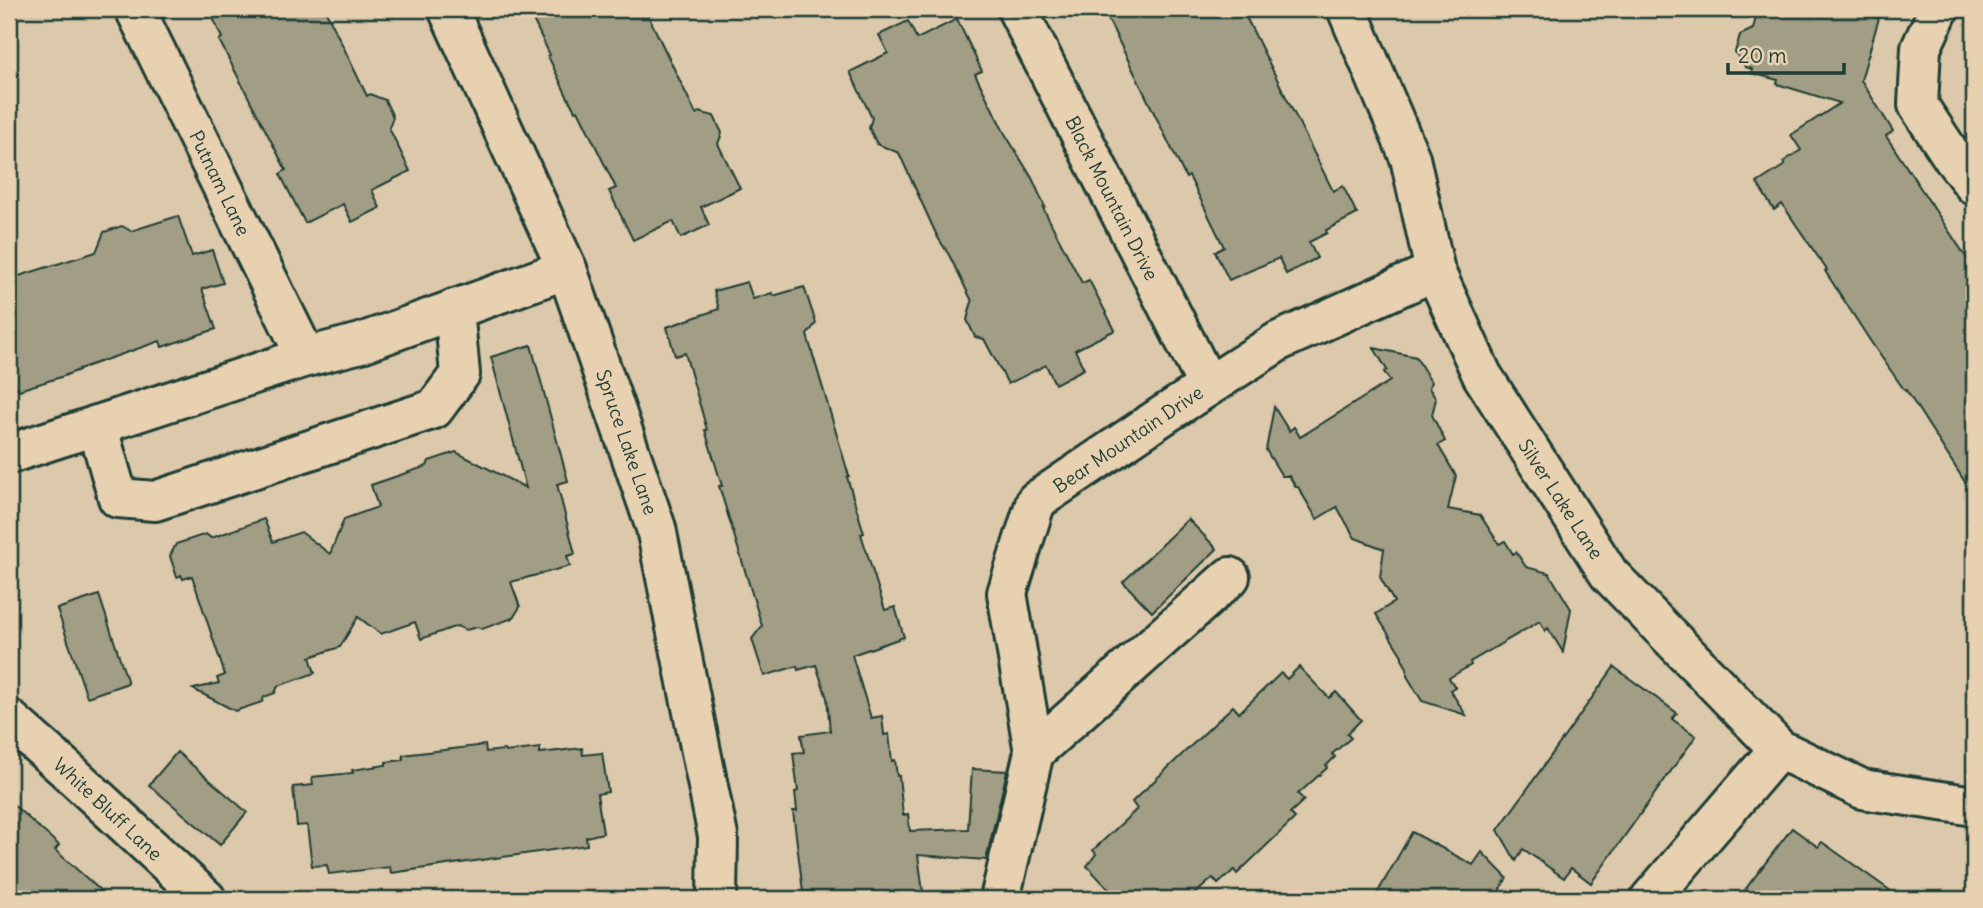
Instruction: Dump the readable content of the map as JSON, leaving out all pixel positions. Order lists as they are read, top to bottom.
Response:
{
  "streets": {
    "street": [
      "Putnam Lane",
      "Black Mountain Drive",
      "Bear Mountain Drive",
      "Spruce Lake Lane",
      "Silver Lake Lane",
      "White Bluff Lane"
    ]
  },
  "crossings": [
    ["Black Mountain Drive", "Bear Mountain Drive"],
    ["Bear Mountain Drive", "Silver Lake Lane"]
  ],
  "scale_bar": "20 m"
}
